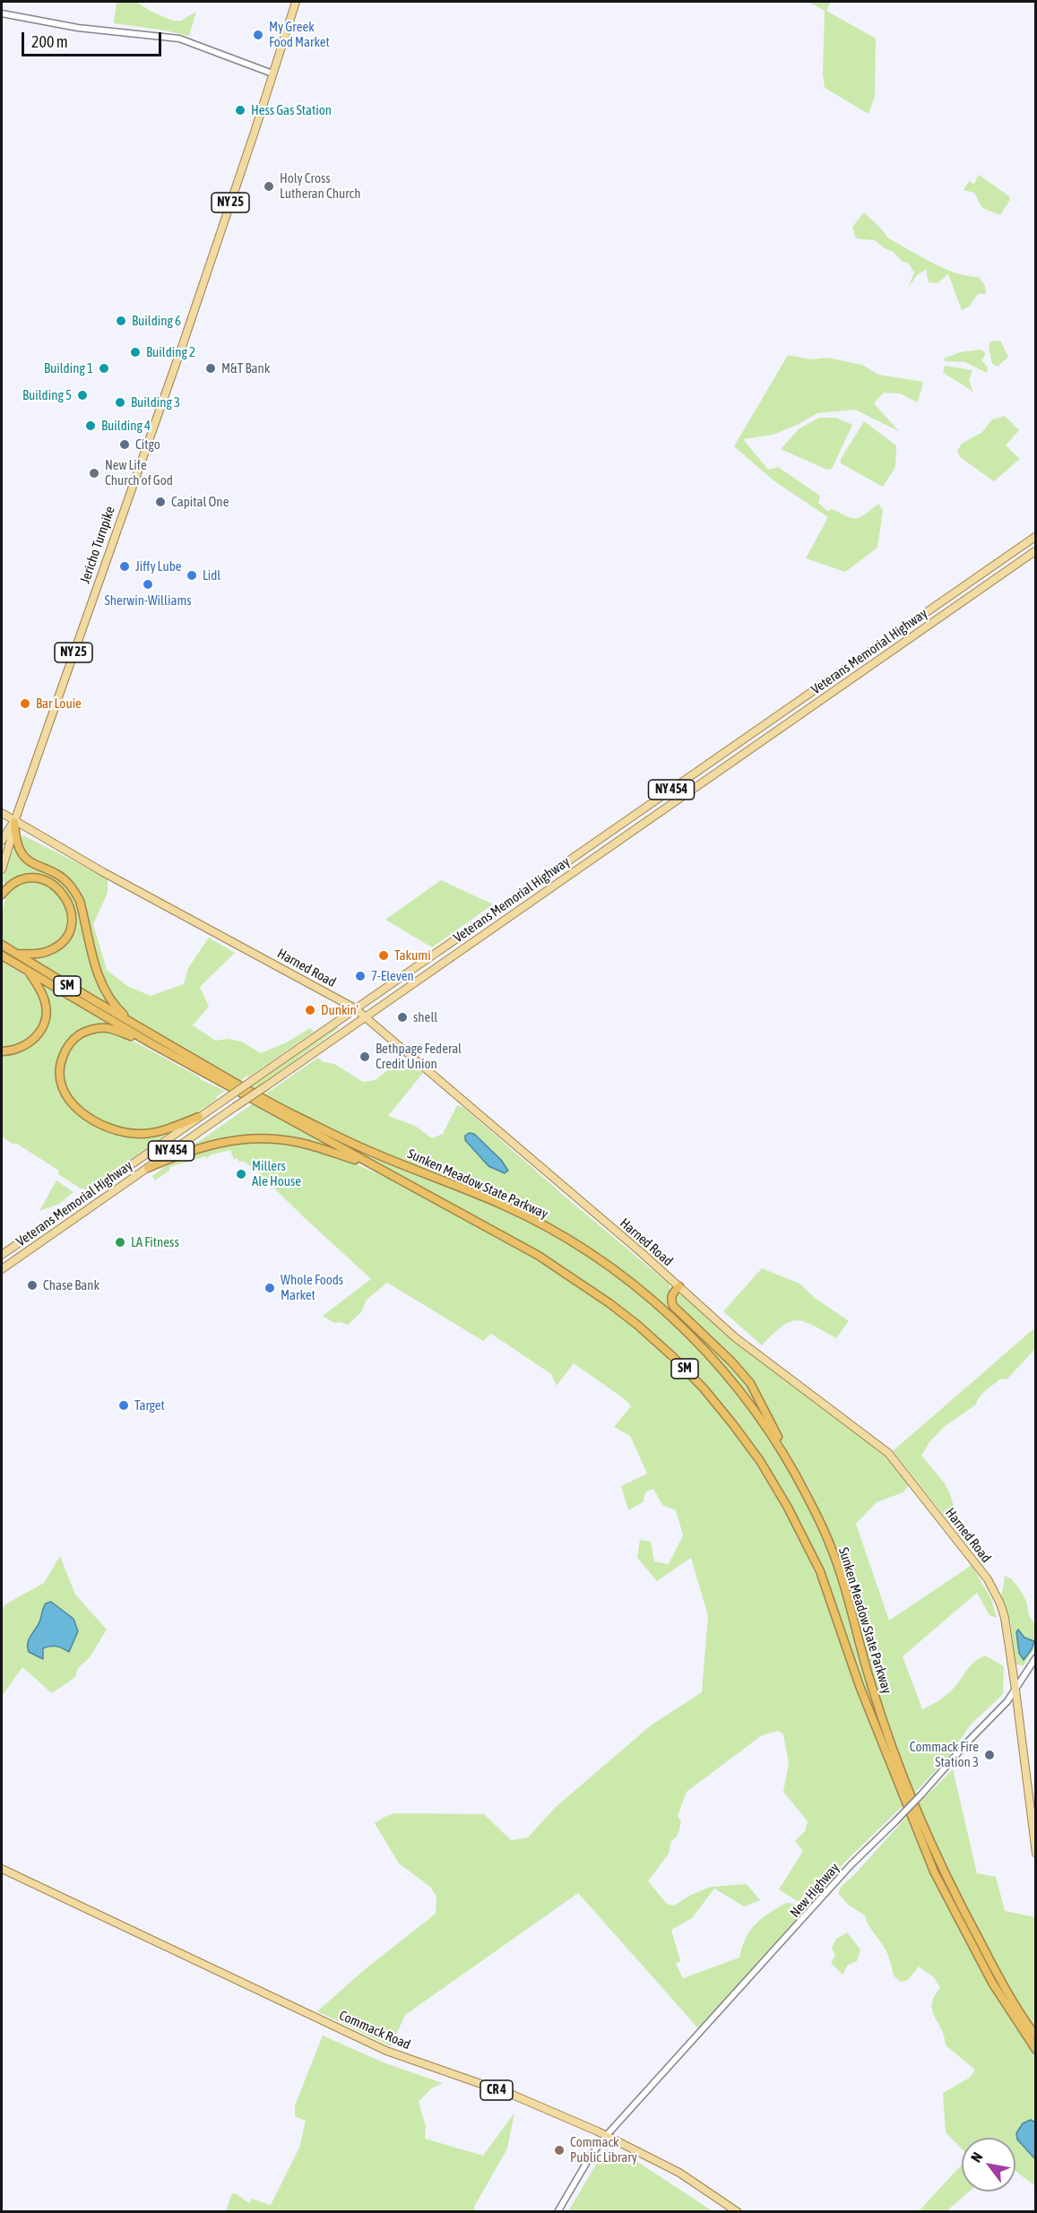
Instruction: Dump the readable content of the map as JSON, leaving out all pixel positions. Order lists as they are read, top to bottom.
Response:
{
  "streets": {
    "highway": ["SM", "Sunken Meadow State Parkway"],
    "main road": [
      "NY 25",
      "Jericho Turnpike",
      "Veterans Memorial Highway",
      "NY 454",
      "Harned Road",
      "Commack Road",
      "CR 4"
    ],
    "street": ["New Highway"]
  },
  "crossings": [
    ["Jericho Turnpike", "Harned Road"],
    ["Veterans Memorial Highway", "Harned Road"],
    ["Harned Road", "New Highway"],
    ["New Highway", "Commack Road"]
  ],
  "places": [
    "My Greek Food Market",
    "Hess Gas Station",
    "Holy Cross Lutheran Church",
    "Building 6",
    "Building 2",
    "Building 1",
    "M&T Bank",
    "Building 5",
    "Building 3",
    "Building 4",
    "Citgo",
    "New Life Church of God",
    "Capital One",
    "Jiffy Lube",
    "Lidl",
    "Sherwin-Williams",
    "Bar Louie",
    "Takumi",
    "7-Eleven",
    "Dunkin'",
    "shell",
    "Bethpage Federal Credit Union",
    "Millers Ale House",
    "LA Fitness",
    "Chase Bank",
    "Whole Foods Market",
    "Target",
    "Commack Fire Station 3",
    "Commack Public Library"
  ],
  "scale_bar": "200 m",
  "north": "top left"
}
